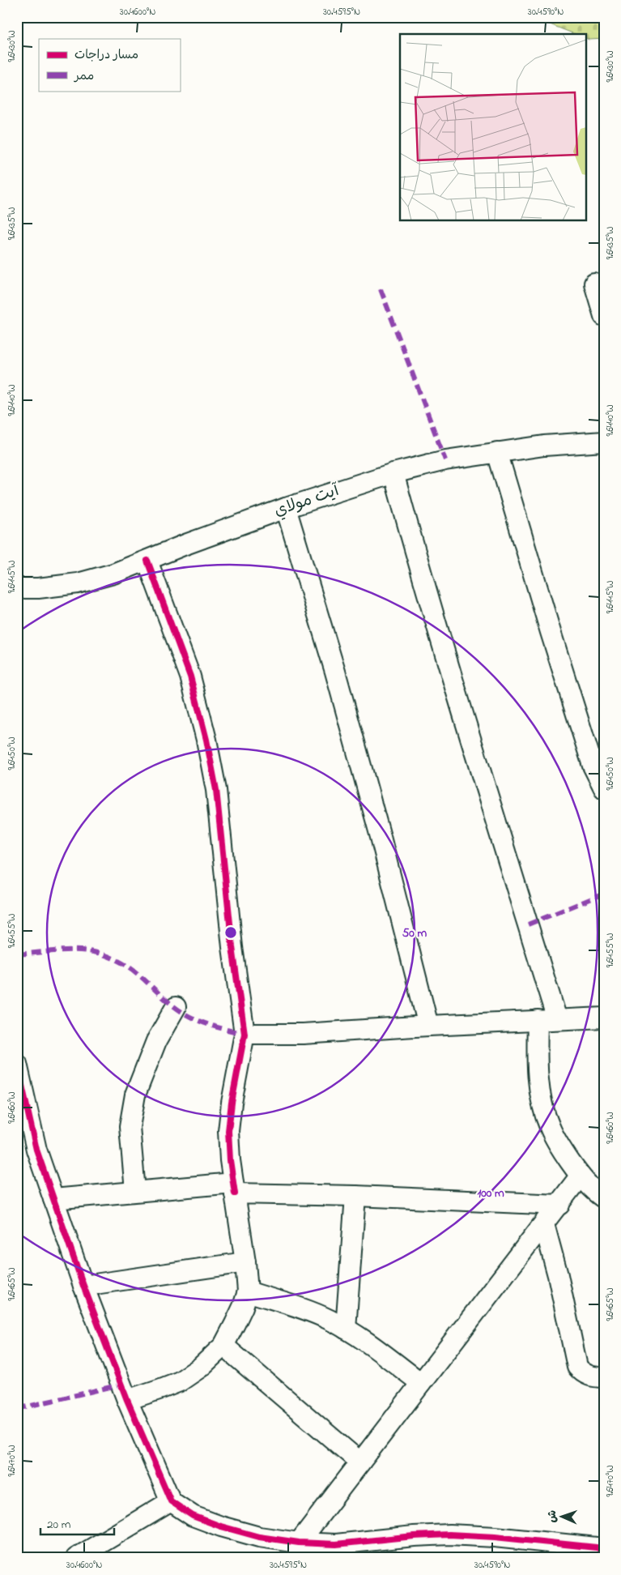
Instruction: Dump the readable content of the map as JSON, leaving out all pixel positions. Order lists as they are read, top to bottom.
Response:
{
  "streets": {
    "street": ["آيت مولاي"]
  },
  "legend": ["مسار دراجات", "ممر"],
  "scale_bar": "20 m",
  "north": "left",
  "coordinates": [
    "30.4600°N",
    "30.4595°N",
    "30.4590°N",
    "9.6430°W",
    "9.6435°W",
    "9.6440°W",
    "9.6445°W",
    "9.6450°W",
    "9.6455°W",
    "9.6460°W",
    "9.6465°W",
    "9.6470°W"
  ],
  "rings": ["50 m", "100 m"]
}
